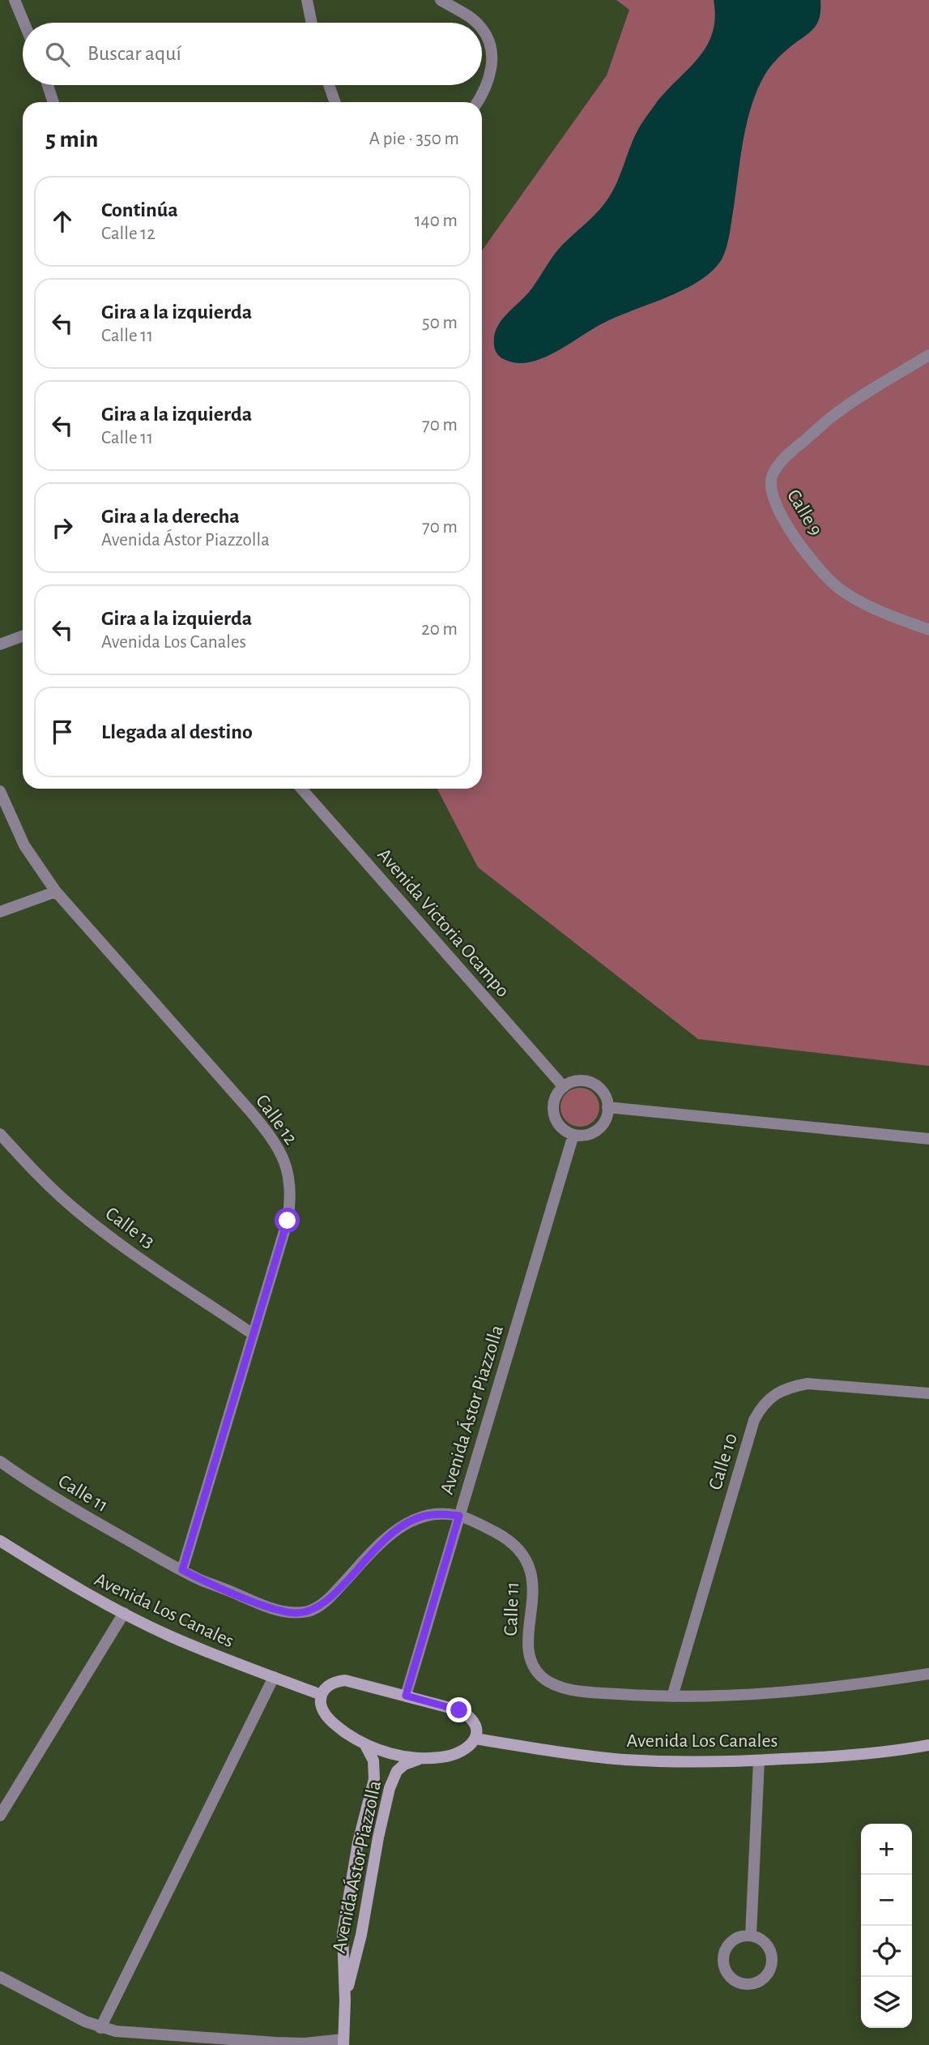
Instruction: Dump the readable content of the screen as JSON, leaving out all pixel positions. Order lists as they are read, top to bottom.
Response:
{
  "streets": {
    "main road": ["Avenida Ástor Piazzolla", "Avenida Los Canales"],
    "street": [
      "Calle 9",
      "Avenida Victoria Ocampo",
      "Calle 12",
      "Calle 13",
      "Calle 10",
      "Calle 11"
    ]
  },
  "crossings": [
    ["Avenida Victoria Ocampo", "Avenida Ástor Piazzolla"],
    ["Calle 12", "Calle 13"],
    ["Calle 12", "Calle 11"],
    ["Avenida Ástor Piazzolla", "Calle 11"],
    ["Calle 10", "Calle 11"]
  ],
  "page": {
    "search": "Buscar aquí",
    "heading": ["5 min", "A pie · 350 m"],
    "list": [
      ["Continúa", "Calle 12", "140 m"],
      ["Gira a la izquierda", "Calle 11", "50 m"],
      ["Gira a la izquierda", "Calle 11", "70 m"],
      ["Gira a la derecha", "Avenida Ástor Piazzolla", "70 m"],
      ["Gira a la izquierda", "Avenida Los Canales", "20 m"],
      "Llegada al destino"
    ],
    "map_buttons": ["+", "−"]
  }
}
